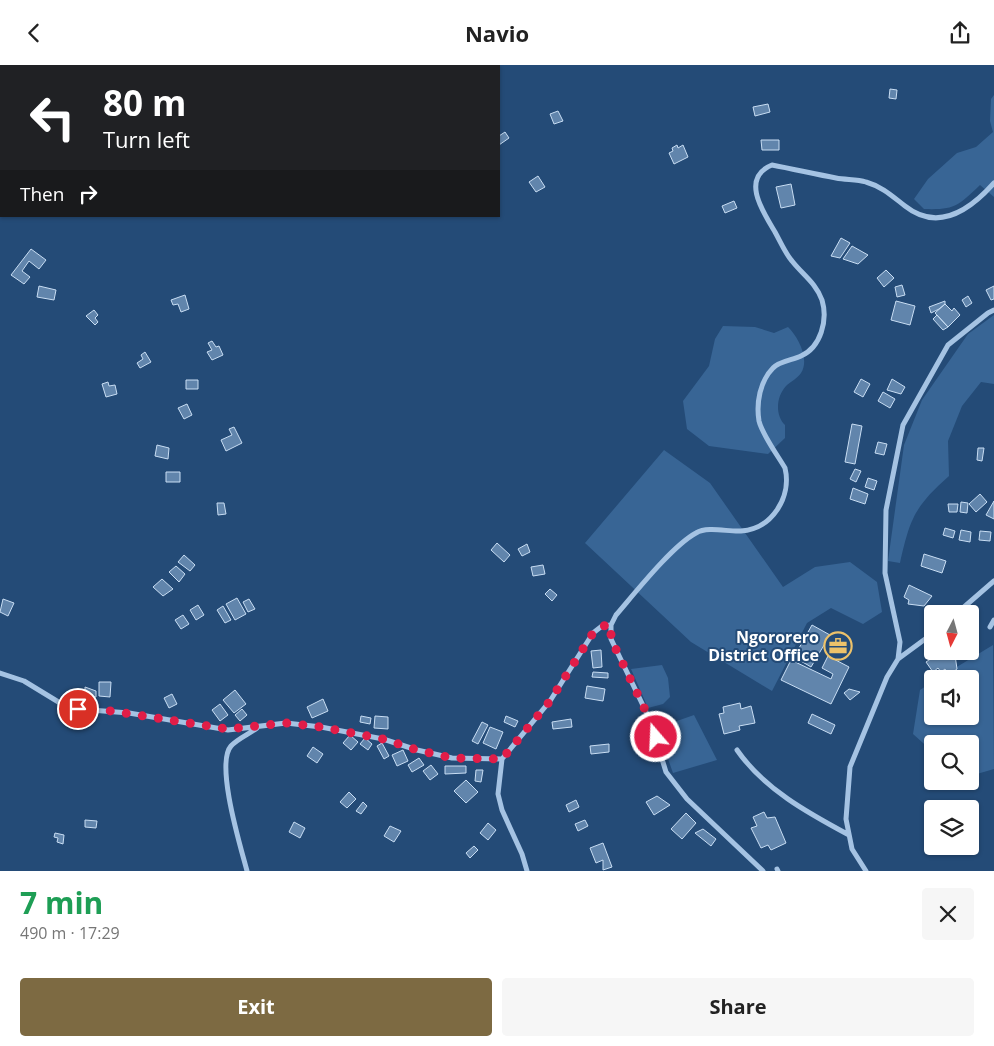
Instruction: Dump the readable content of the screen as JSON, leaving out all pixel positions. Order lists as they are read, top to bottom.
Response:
{
  "places": {
    "office": ["Ngororero District Office"]
  },
  "north": "bottom",
  "page": {
    "header": "Navio",
    "turn": ["80 m", "Turn left"],
    "then": "Then",
    "heading": ["7 min", "490 m · 17:29"],
    "buttons": ["Exit", "Share"]
  }
}
